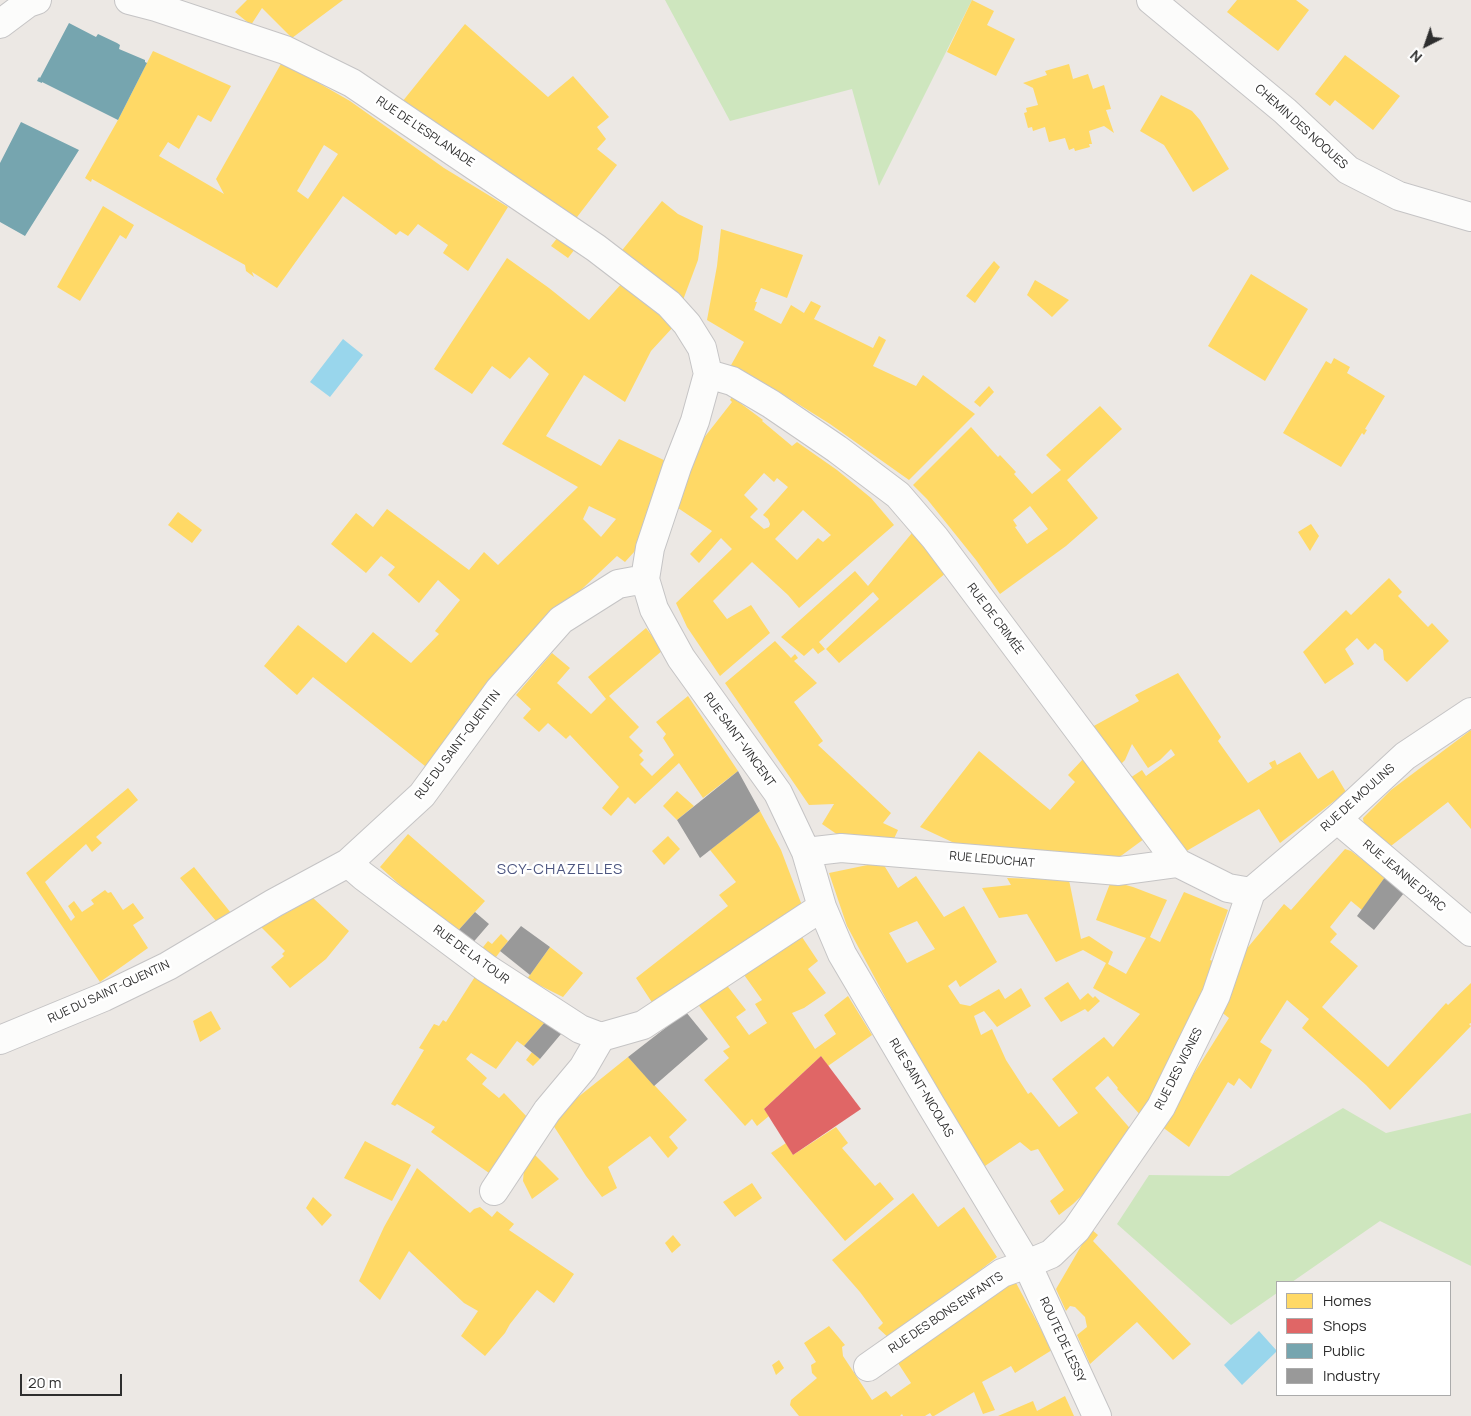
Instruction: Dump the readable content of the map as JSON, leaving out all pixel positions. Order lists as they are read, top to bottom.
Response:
{
  "streets": {
    "street": [
      "CHEMIN DES NOQUES",
      "RUE DE L'ESPLANADE",
      "RUE DE CRIMÉE",
      "RUE SAINT-VINCENT",
      "RUE DU SAINT-QUENTIN",
      "RUE DE MOULINS",
      "RUE LEDUCHAT",
      "RUE JEANNE D'ARC",
      "RUE DE LA TOUR",
      "RUE DES VIGNES",
      "RUE SAINT-NICOLAS",
      "RUE DES BONS ENFANTS",
      "ROUTE DE LESSY"
    ]
  },
  "crossings": [
    ["RUE DE L'ESPLANADE", "RUE DE CRIMÉE"],
    ["RUE DE CRIMÉE", "RUE DE MOULINS"],
    ["RUE DE CRIMÉE", "RUE LEDUCHAT"],
    ["RUE DE CRIMÉE", "RUE DES VIGNES"],
    ["RUE SAINT-VINCENT", "RUE DU SAINT-QUENTIN"],
    ["RUE SAINT-VINCENT", "RUE LEDUCHAT"],
    ["RUE SAINT-VINCENT", "RUE SAINT-NICOLAS"],
    ["RUE DU SAINT-QUENTIN", "RUE DE LA TOUR"],
    ["RUE DE MOULINS", "RUE JEANNE D'ARC"],
    ["RUE DE MOULINS", "RUE DES VIGNES"],
    ["RUE DES VIGNES", "RUE SAINT-NICOLAS"],
    ["RUE DES VIGNES", "RUE DES BONS ENFANTS"],
    ["RUE DES VIGNES", "ROUTE DE LESSY"],
    ["RUE SAINT-NICOLAS", "RUE DES BONS ENFANTS"],
    ["RUE SAINT-NICOLAS", "ROUTE DE LESSY"],
    ["RUE DES BONS ENFANTS", "ROUTE DE LESSY"]
  ],
  "districts": ["SCY-CHAZELLES"],
  "legend": [
    "Homes",
    "Shops",
    "Public",
    "Industry"
  ],
  "scale_bar": "20 m",
  "north": "bottom left"
}
